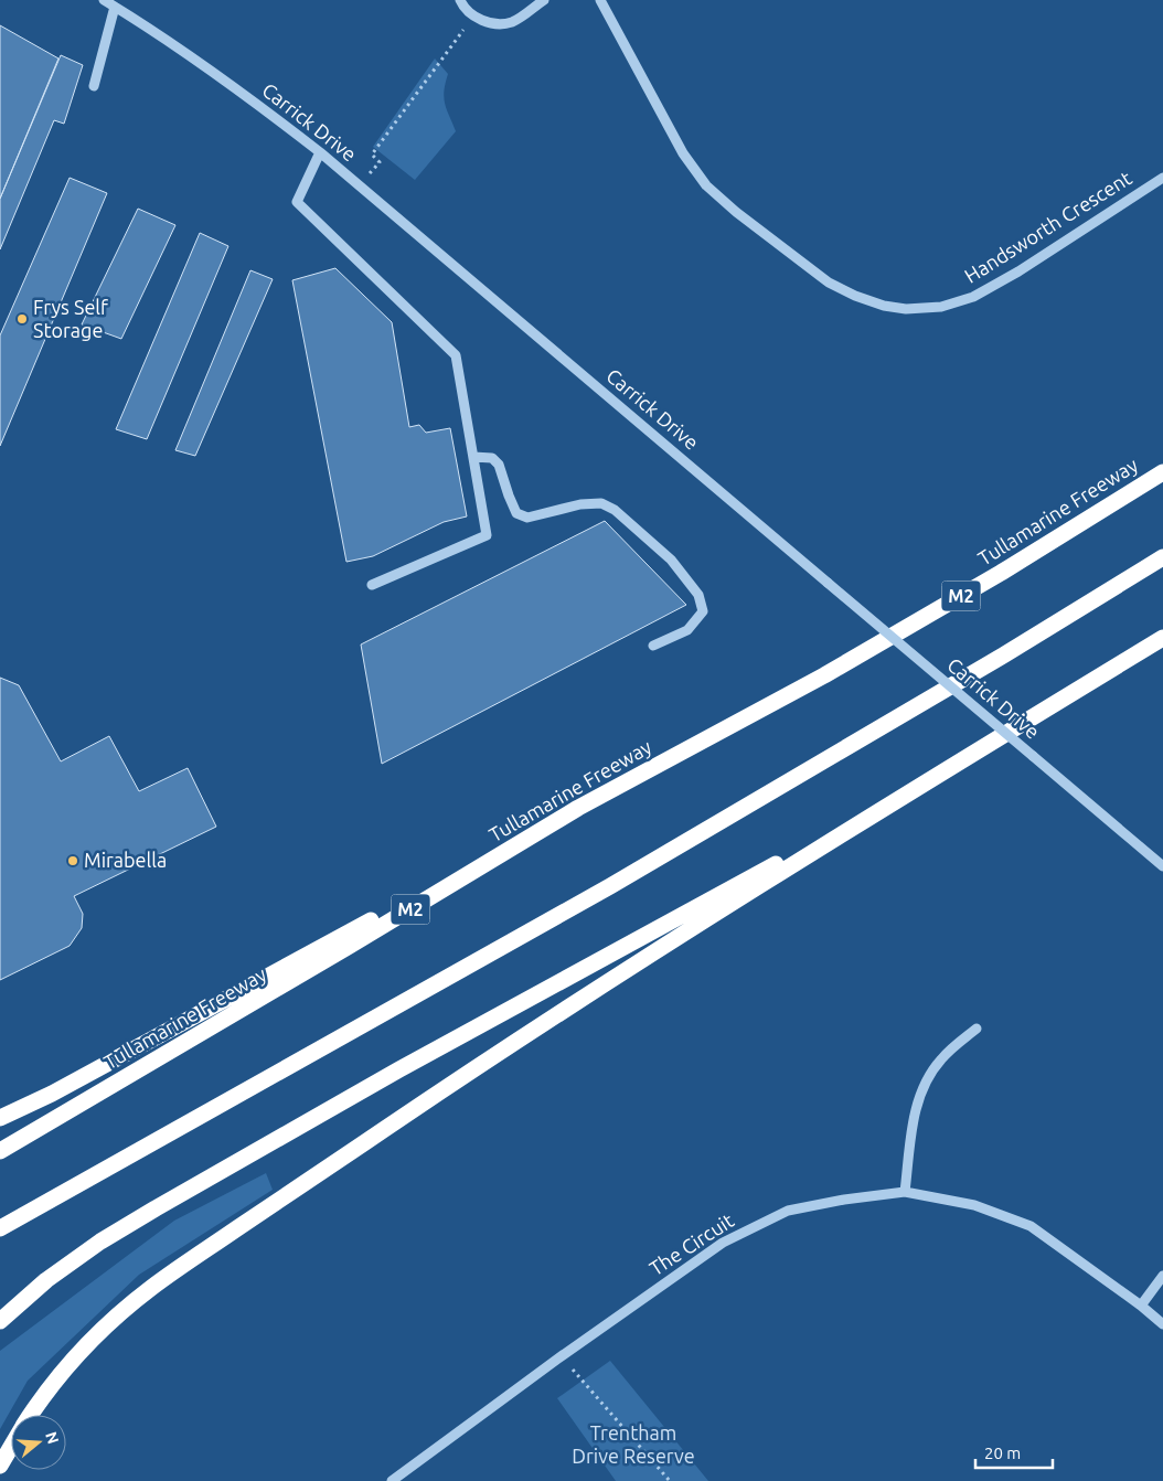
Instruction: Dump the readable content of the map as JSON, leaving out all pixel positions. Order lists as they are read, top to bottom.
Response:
{
  "streets": {
    "highway": ["Tullamarine Freeway", "M2"],
    "street": ["Carrick Drive", "Handsworth Crescent", "The Circuit"]
  },
  "parks": ["Trentham Drive Reserve"],
  "places": ["Frys Self Storage", "Mirabella"],
  "scale_bar": "20 m",
  "north": "right"
}
